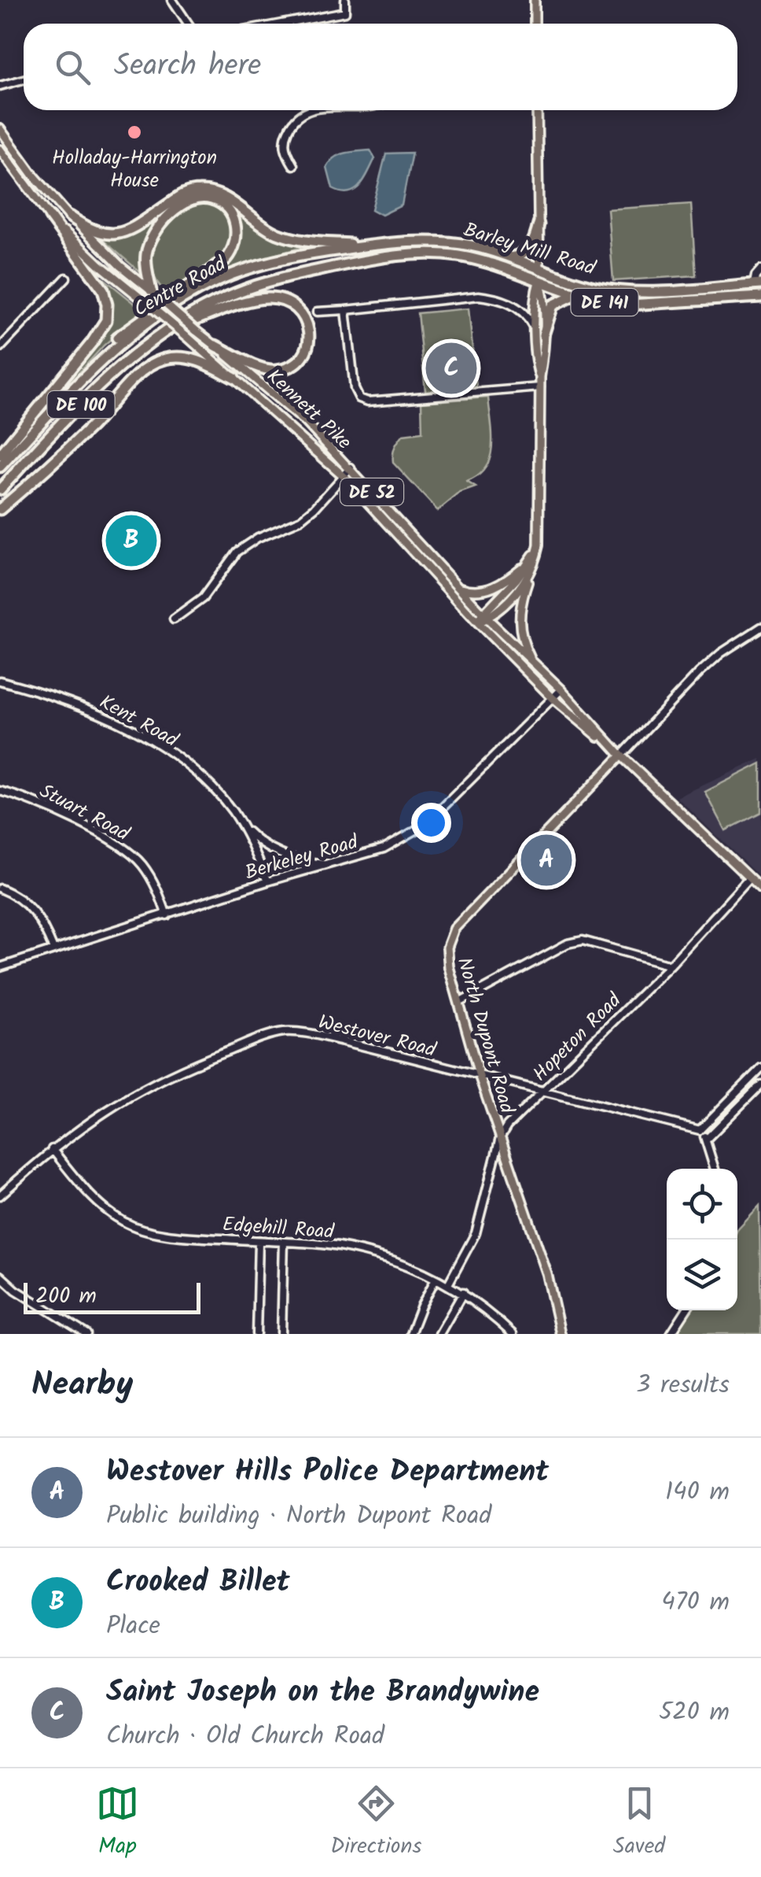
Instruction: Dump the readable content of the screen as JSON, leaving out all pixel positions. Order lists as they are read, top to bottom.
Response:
{
  "streets": {
    "highway": [
      "Barley Mill Road",
      "Centre Road",
      "DE 141",
      "DE 100"
    ],
    "main road": ["Kennett Pike", "DE 52", "North Dupont Road"],
    "street": [
      "Kent Road",
      "Stuart Road",
      "Berkeley Road",
      "Westover Road",
      "Hopeton Road",
      "Edgehill Road"
    ]
  },
  "crossings": [
    ["Barley Mill Road", "Centre Road"],
    ["Kennett Pike", "Berkeley Road"],
    ["Kennett Pike", "North Dupont Road"],
    ["Kennett Pike", "Hopeton Road"],
    ["Kent Road", "Berkeley Road"],
    ["Stuart Road", "Berkeley Road"],
    ["Westover Road", "North Dupont Road"],
    ["Westover Road", "Hopeton Road"],
    ["Westover Road", "Edgehill Road"],
    ["North Dupont Road", "Hopeton Road"],
    ["Hopeton Road", "Edgehill Road"]
  ],
  "places": ["Holladay-Harrington House"],
  "scale_bar": "200 m",
  "page": {
    "search": "Search here",
    "pins": ["C", "B", "A"],
    "scale": "200 m",
    "heading": ["Nearby", "3 results"],
    "list": [
      {
        "mark": "A",
        "name": "Westover Hills Police Department",
        "note": "Public building · North Dupont Road",
        "value": "140 m"
      },
      {
        "mark": "B",
        "name": "Crooked Billet",
        "note": "Place",
        "value": "470 m"
      },
      {
        "mark": "C",
        "name": "Saint Joseph on the Brandywine",
        "note": "Church · Old Church Road",
        "value": "520 m"
      }
    ],
    "nav": ["Map", "Directions", "Saved"]
  }
}
